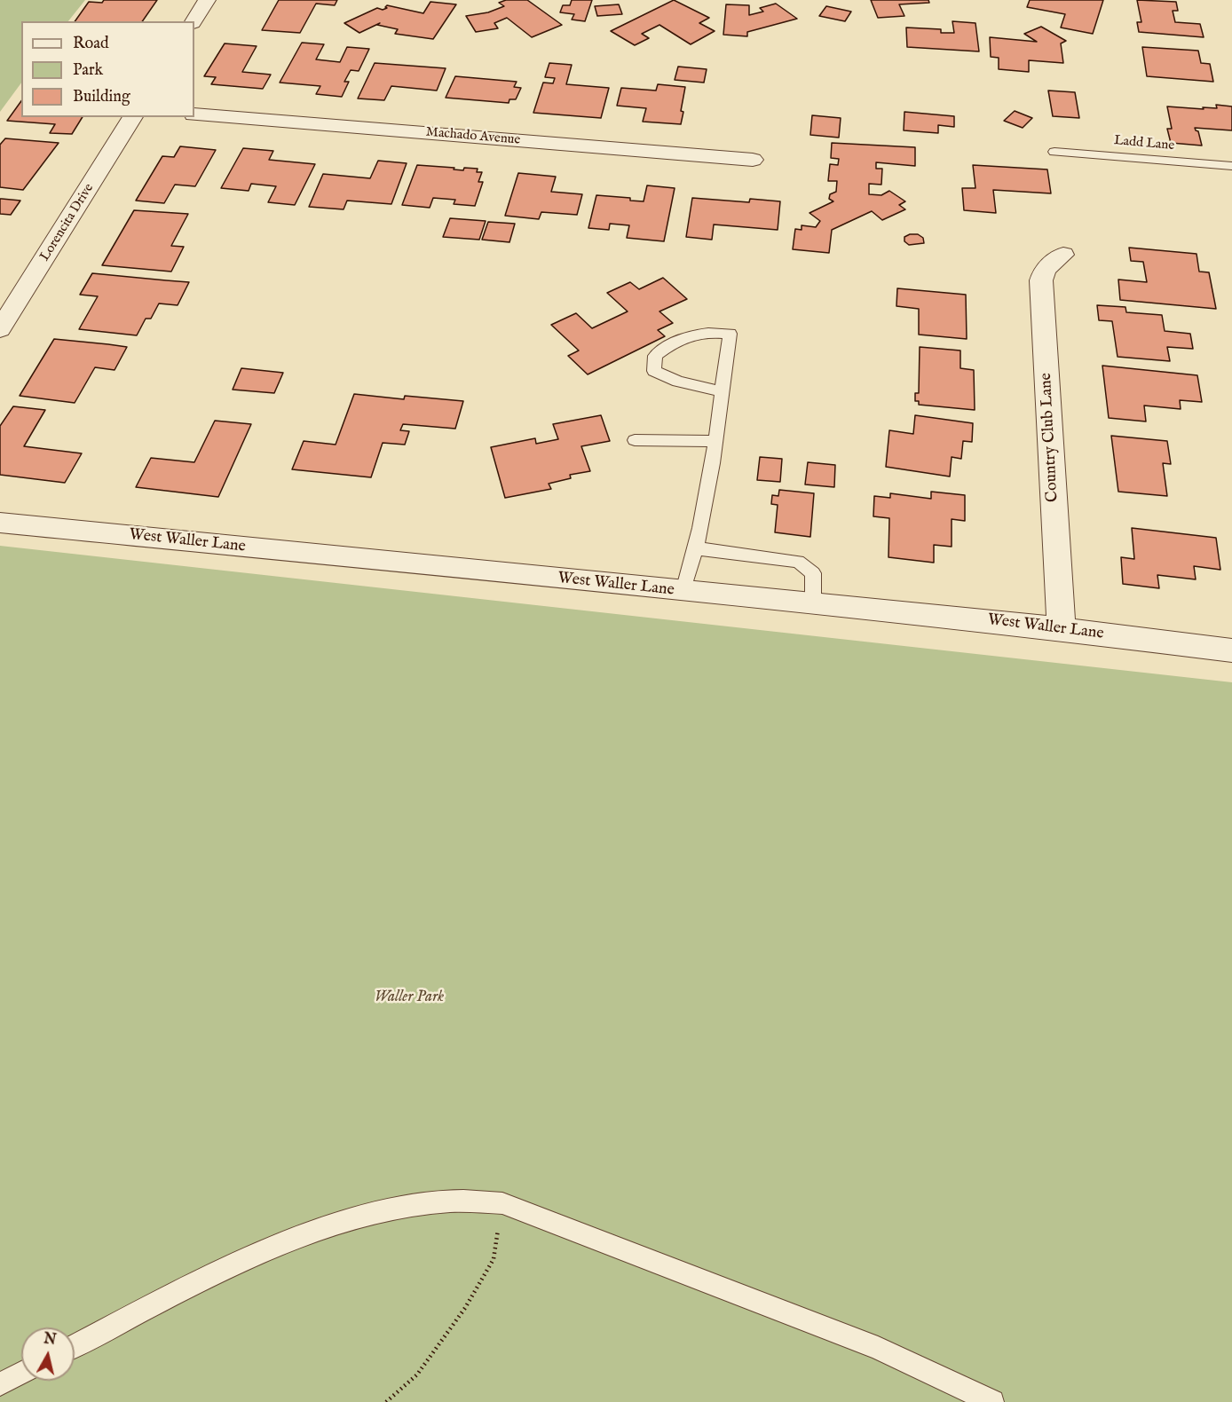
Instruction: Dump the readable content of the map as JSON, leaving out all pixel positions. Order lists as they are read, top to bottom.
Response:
{
  "streets": {
    "street": [
      "Machado Avenue",
      "Lorencita Drive",
      "Country Club Lane",
      "West Waller Lane"
    ],
    "lane": ["Ladd Lane"]
  },
  "crossings": [
    ["Country Club Lane", "West Waller Lane"]
  ],
  "parks": ["Waller Park"],
  "legend": ["Road", "Park", "Building"],
  "north": "top"
}
